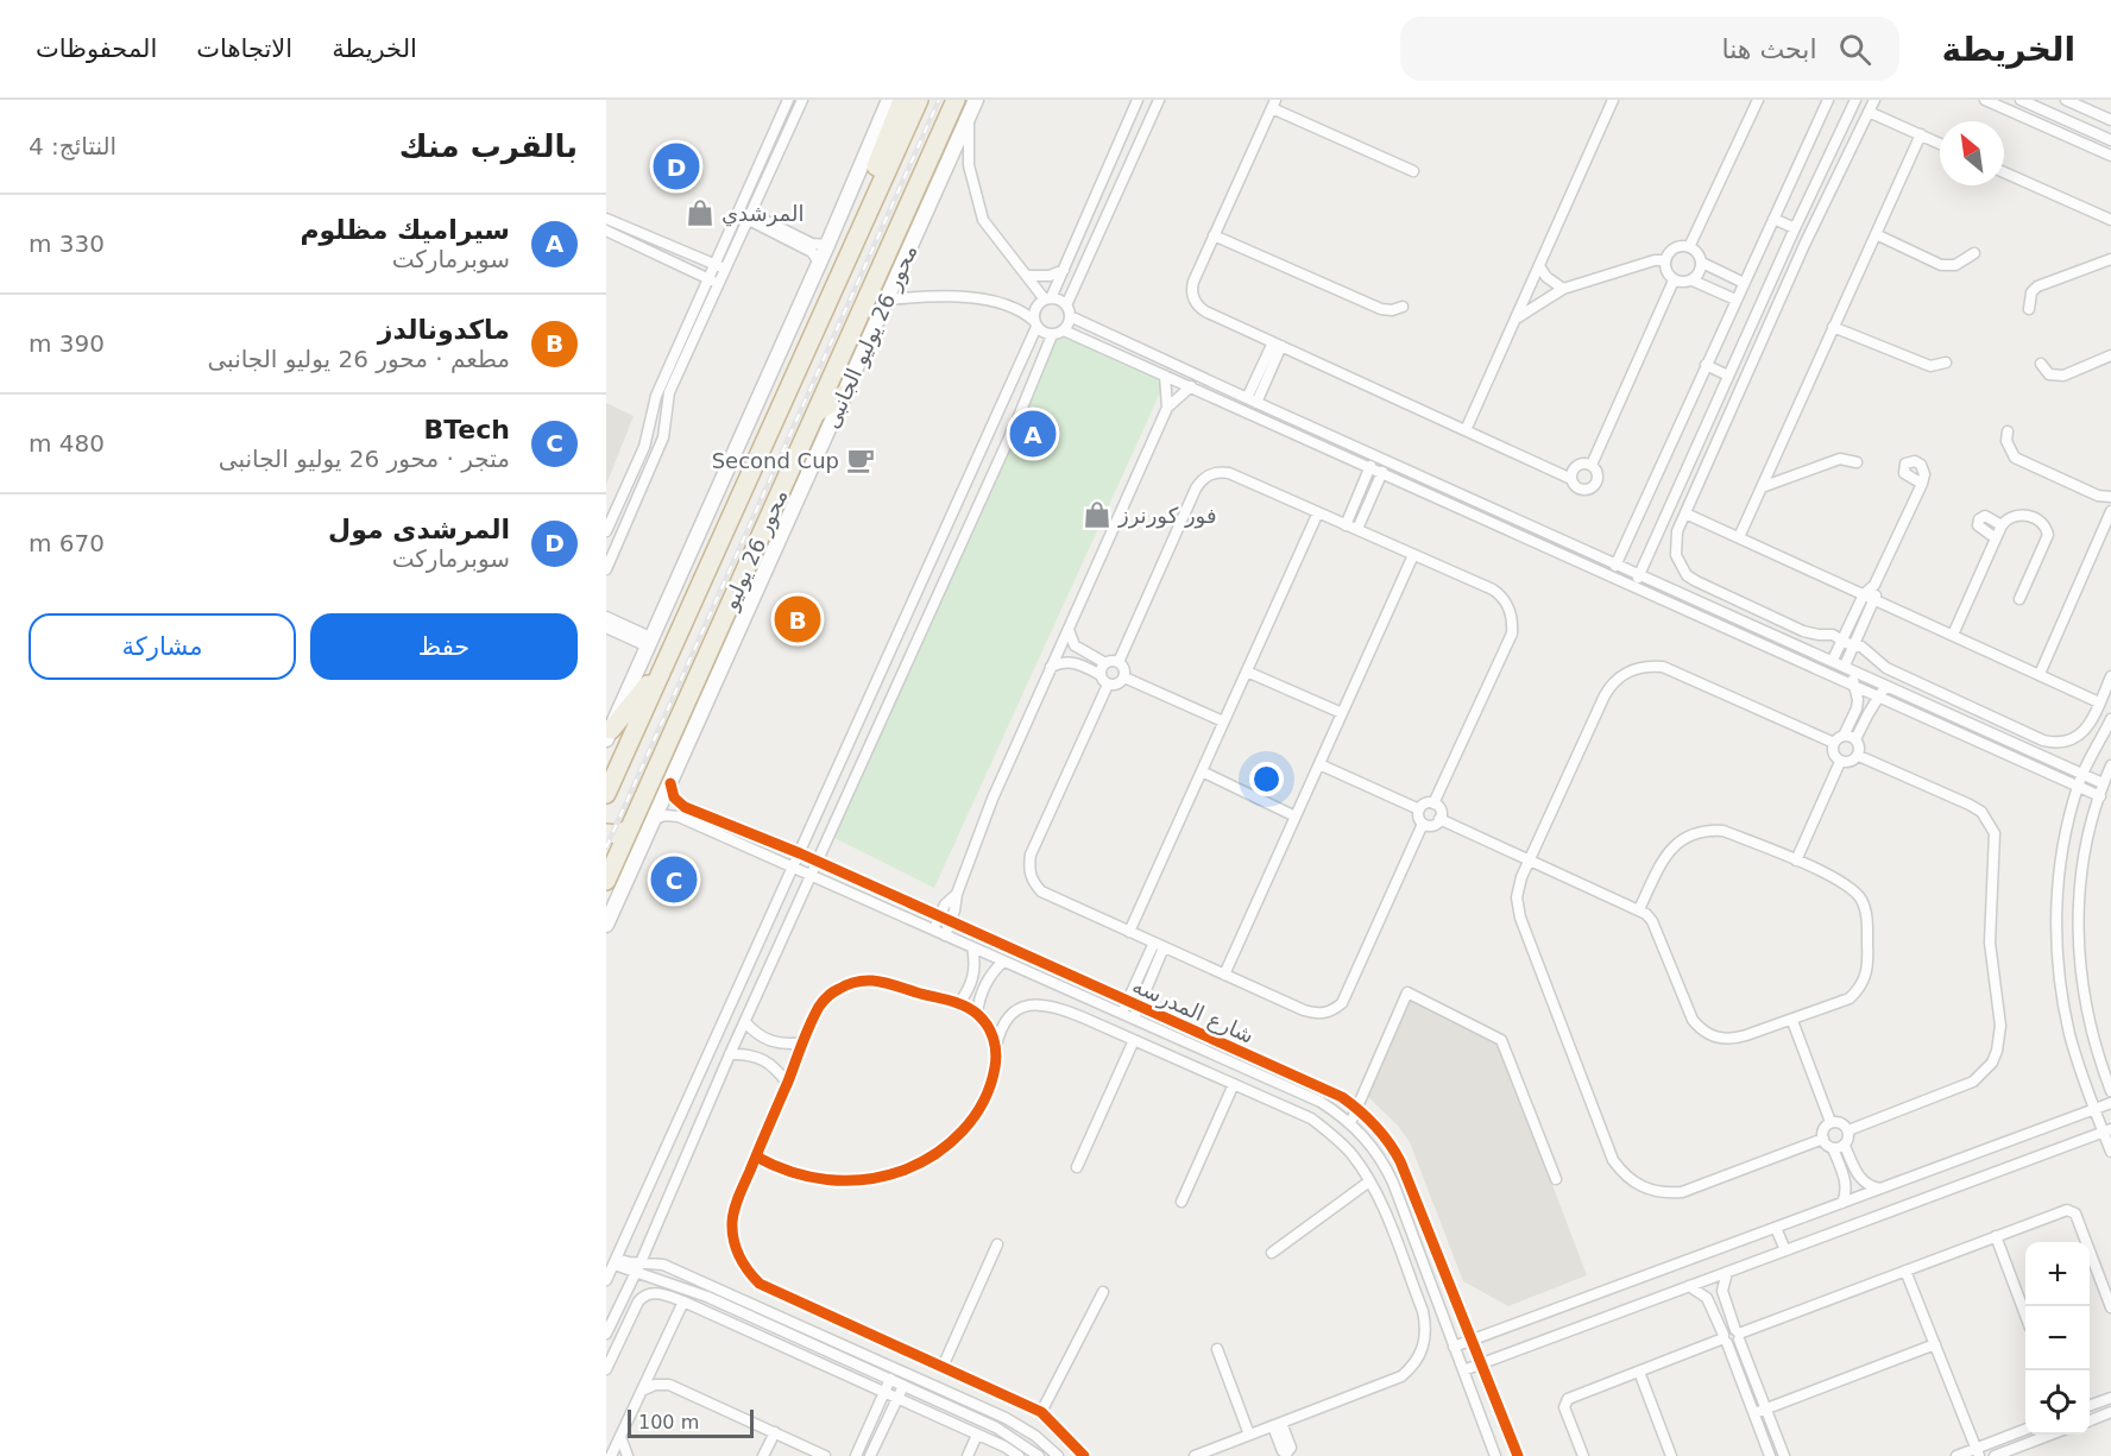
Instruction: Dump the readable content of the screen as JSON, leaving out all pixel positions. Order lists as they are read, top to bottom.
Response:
{
  "streets": {
    "highway": ["محور 26 يوليو"],
    "main road": ["محور 26 يوليو الجانبى"],
    "street": ["شارع المدرسه"]
  },
  "crossings": [
    ["محور 26 يوليو الجانبى", "شارع المدرسه"]
  ],
  "places": {
    "shop": ["المرشدي", "فور كورنرز"],
    "cafe": ["Second Cup"]
  },
  "scale_bar": "100 m",
  "north": "top left",
  "page": {
    "header": "الخريطة",
    "search": "ابحث هنا",
    "nav": ["الخريطة", "الاتجاهات", "المحفوظات"],
    "heading": ["بالقرب منك", "النتائج: 4"],
    "pins": [
      "D",
      "A",
      "B",
      "C"
    ],
    "list": [
      {
        "mark": "A",
        "name": "سيراميك مظلوم",
        "note": "سوبرماركت",
        "value": "330 m"
      },
      {
        "mark": "B",
        "name": "ماكدونالدز",
        "note": "مطعم · محور 26 يوليو الجانبى",
        "value": "390 m"
      },
      {
        "mark": "C",
        "name": "BTech",
        "note": "متجر · محور 26 يوليو الجانبى",
        "value": "480 m"
      },
      {
        "mark": "D",
        "name": "المرشدى مول",
        "note": "سوبرماركت",
        "value": "670 m"
      }
    ],
    "buttons": ["حفظ", "مشاركة"],
    "map_buttons": ["+", "−"],
    "scale": "100 m"
  }
}
